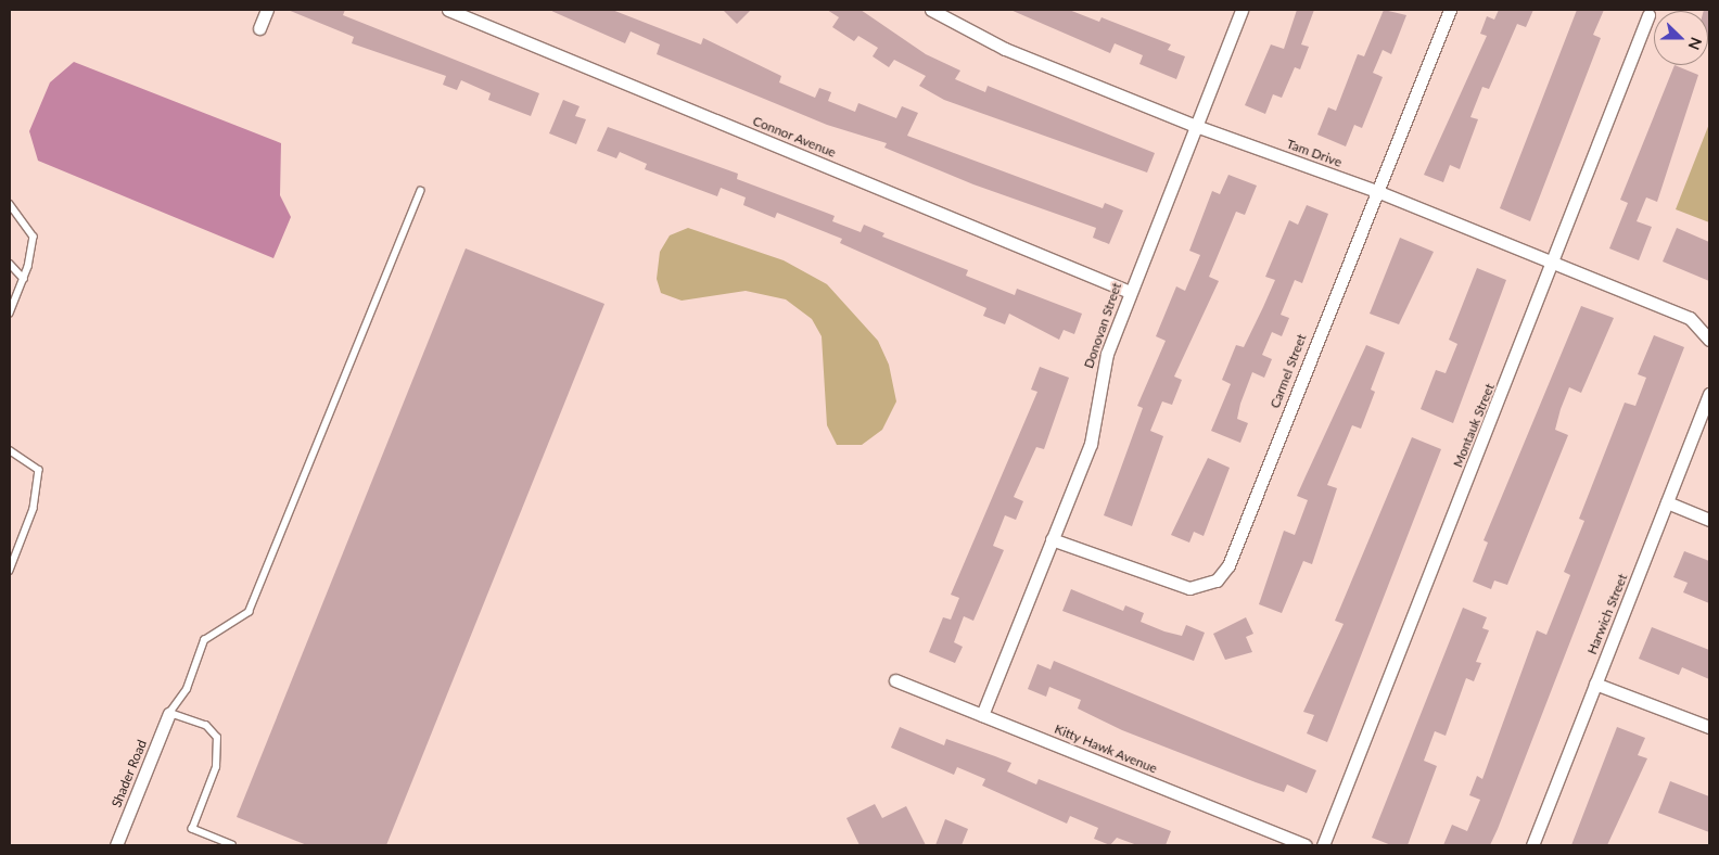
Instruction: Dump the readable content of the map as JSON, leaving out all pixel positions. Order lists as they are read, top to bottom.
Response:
{
  "streets": {
    "street": [
      "Connor Avenue",
      "Tam Drive",
      "Donovan Street",
      "Carmel Street",
      "Montauk Street",
      "Harwich Street",
      "Kitty Hawk Avenue",
      "Shader Road"
    ]
  },
  "crossings": [
    ["Connor Avenue", "Donovan Street"],
    ["Tam Drive", "Donovan Street"],
    ["Tam Drive", "Carmel Street"],
    ["Tam Drive", "Montauk Street"],
    ["Donovan Street", "Carmel Street"],
    ["Donovan Street", "Kitty Hawk Avenue"]
  ],
  "north": "right"
}
